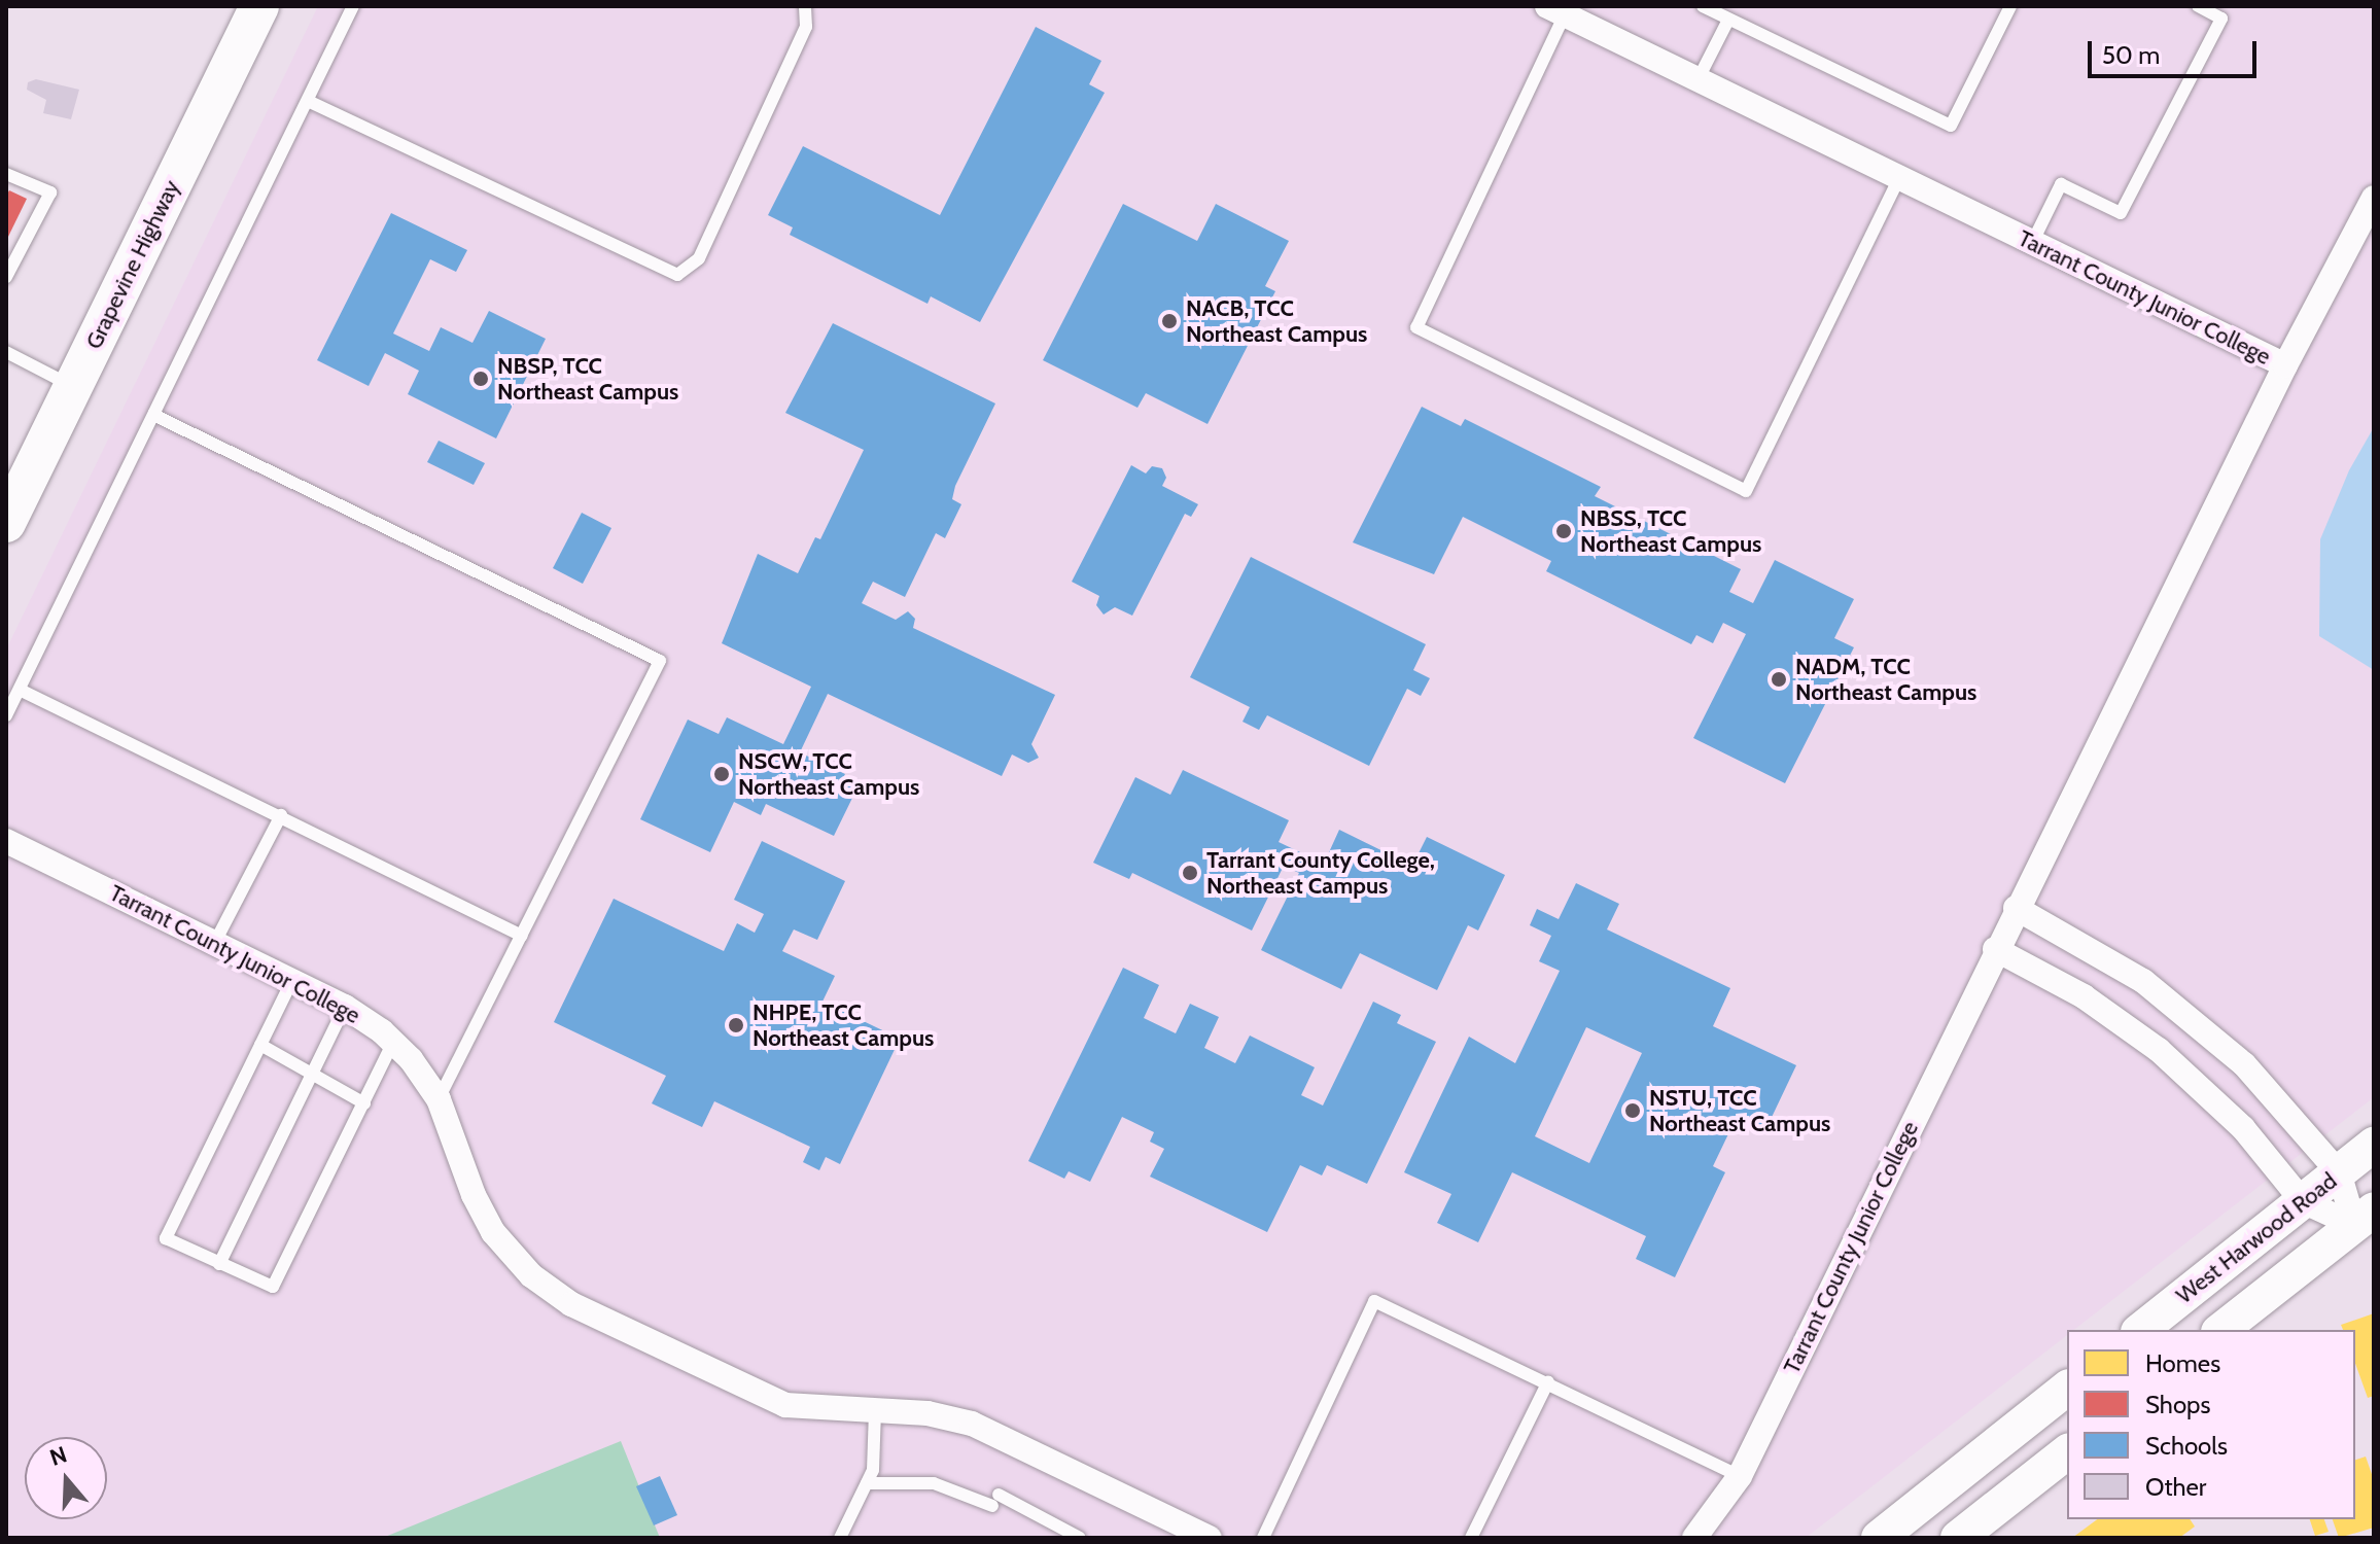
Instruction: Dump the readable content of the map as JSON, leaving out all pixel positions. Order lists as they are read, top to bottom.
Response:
{
  "streets": {
    "main road": ["Grapevine Highway", "West Harwood Road"],
    "street": ["Tarrant County Junior College"]
  },
  "places": [
    "NACB, TCC Northeast Campus",
    "NBSP, TCC Northeast Campus",
    "NBSS, TCC Northeast Campus",
    "NADM, TCC Northeast Campus",
    "NSCW, TCC Northeast Campus",
    "Tarrant County College, Northeast Campus",
    "NHPE, TCC Northeast Campus",
    "NSTU, TCC Northeast Campus"
  ],
  "legend": [
    "Homes",
    "Shops",
    "Schools",
    "Other"
  ],
  "scale_bar": "50 m",
  "north": "top"
}
